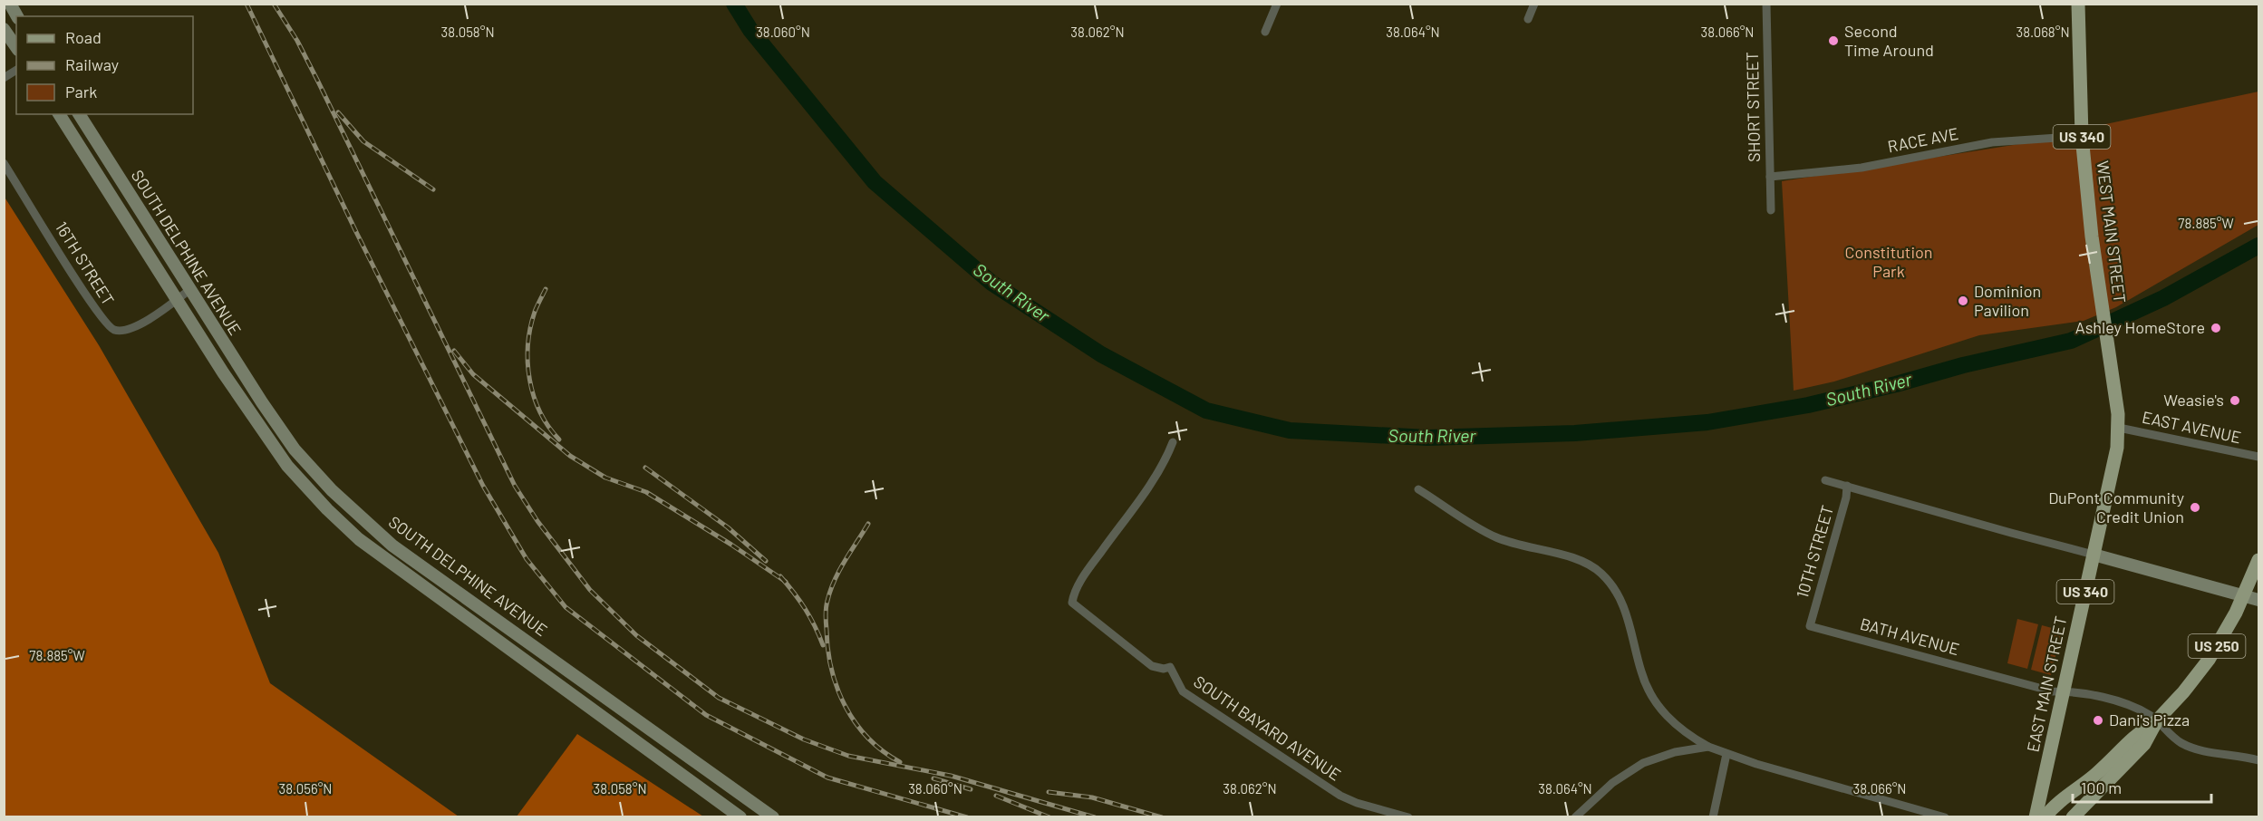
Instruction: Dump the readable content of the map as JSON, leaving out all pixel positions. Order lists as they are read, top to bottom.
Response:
{
  "streets": {
    "main road": [
      "US 340",
      "WEST MAIN STREET",
      "SOUTH DELPHINE AVENUE",
      "US 250",
      "EAST MAIN STREET"
    ],
    "street": [
      "SHORT STREET",
      "RACE AVE",
      "16TH STREET",
      "EAST AVENUE",
      "10TH STREET",
      "BATH AVENUE",
      "SOUTH BAYARD AVENUE"
    ]
  },
  "crossings": [
    ["SHORT STREET", "RACE AVE"],
    ["RACE AVE", "WEST MAIN STREET"],
    ["WEST MAIN STREET", "EAST MAIN STREET"],
    ["SOUTH DELPHINE AVENUE", "16TH STREET"],
    ["EAST AVENUE", "EAST MAIN STREET"],
    ["10TH STREET", "BATH AVENUE"],
    ["BATH AVENUE", "US 250"],
    ["BATH AVENUE", "EAST MAIN STREET"]
  ],
  "water": ["South River"],
  "parks": ["Constitution Park"],
  "places": [
    "Second Time Around",
    "Dominion Pavilion",
    "Ashley HomeStore",
    "Weasie's",
    "DuPont Community Credit Union",
    "Dani's Pizza"
  ],
  "legend": ["Road", "Railway", "Park"],
  "scale_bar": "100 m",
  "coordinates": [
    "38.058°N",
    "38.060°N",
    "38.062°N",
    "38.064°N",
    "38.066°N",
    "38.068°N",
    "78.885°W",
    "38.056°N"
  ]
}
